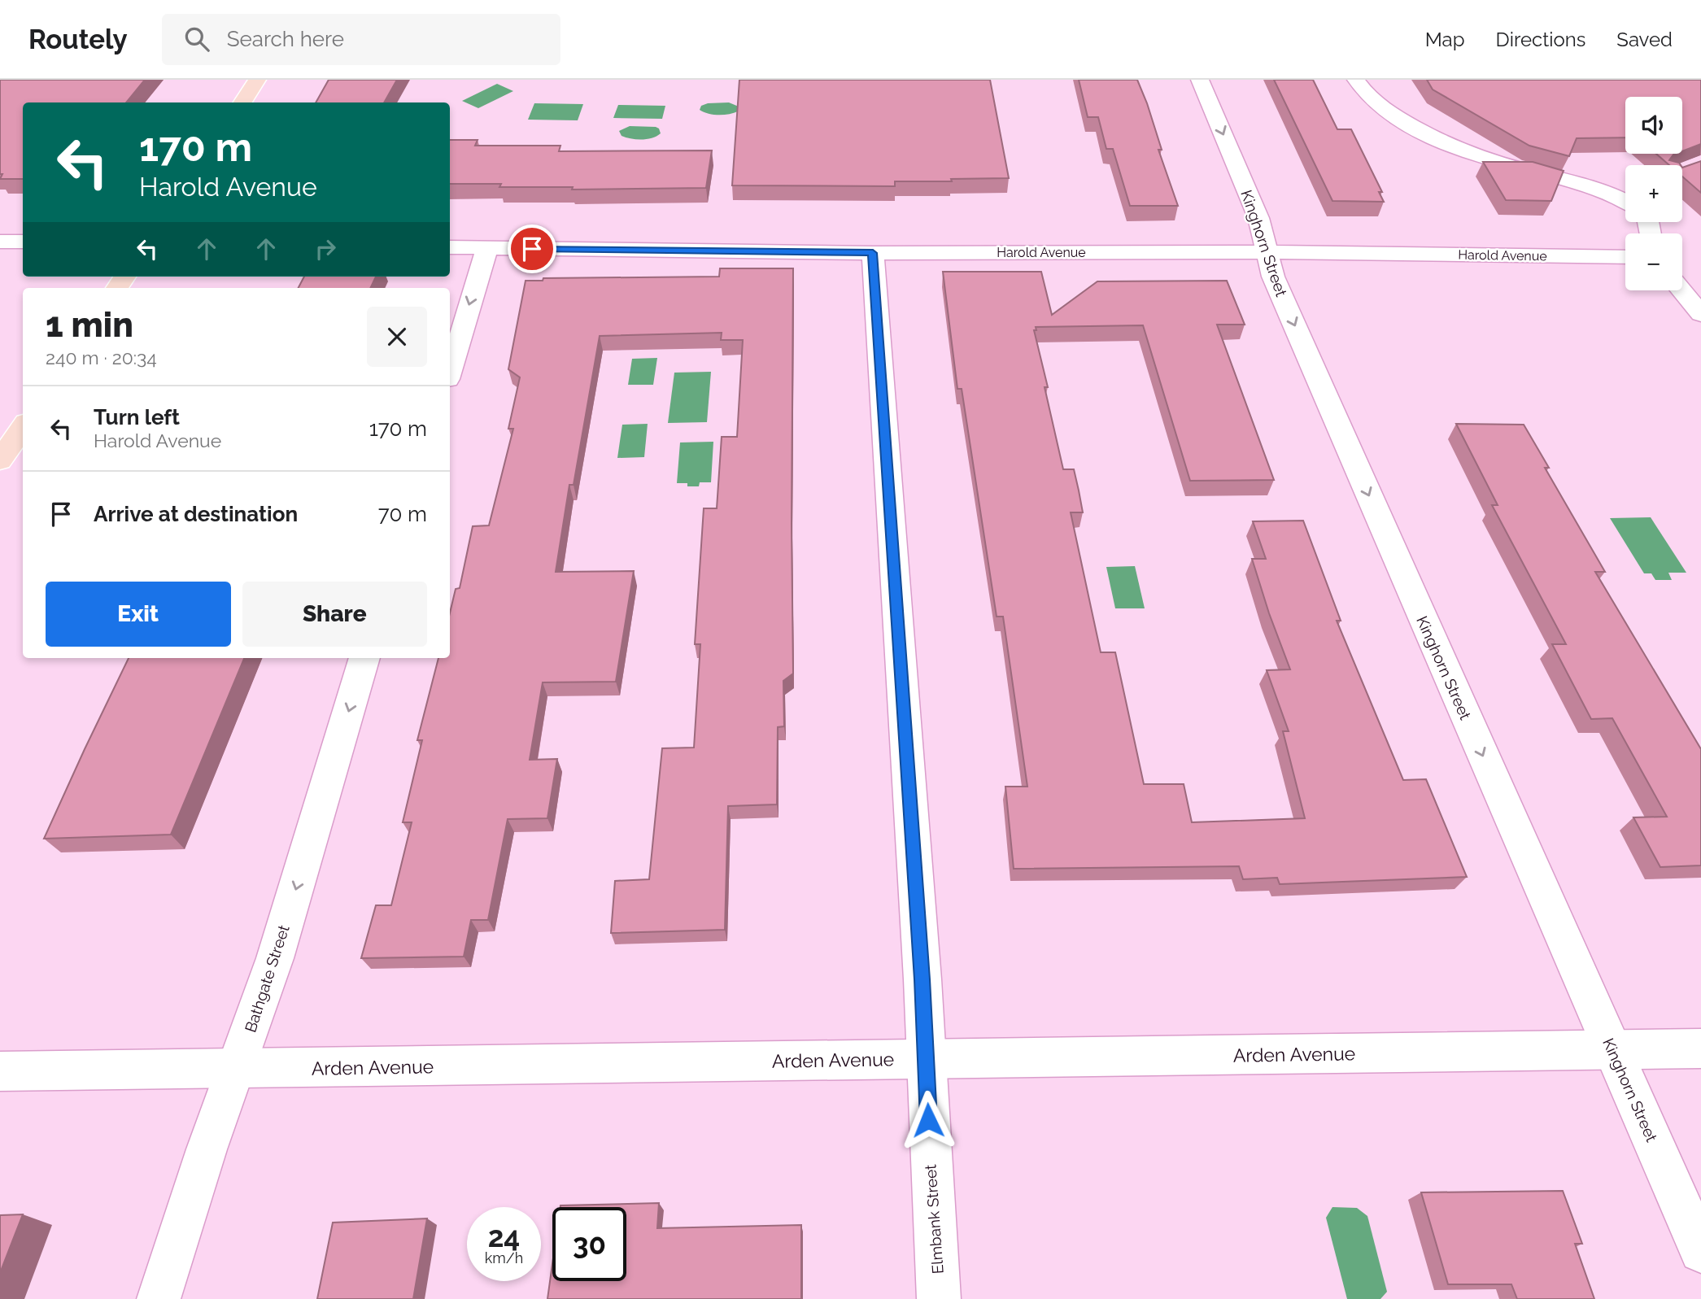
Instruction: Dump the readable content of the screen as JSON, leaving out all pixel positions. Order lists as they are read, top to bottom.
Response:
{
  "streets": {
    "street": [
      "Kinghorn Street",
      "Harold Avenue",
      "Bathgate Street",
      "Arden Avenue",
      "Elmbank Street"
    ]
  },
  "crossings": [
    ["Kinghorn Street", "Harold Avenue"],
    ["Kinghorn Street", "Arden Avenue"],
    ["Harold Avenue", "Elmbank Street"],
    ["Bathgate Street", "Arden Avenue"],
    ["Arden Avenue", "Elmbank Street"]
  ],
  "one_way": ["Kinghorn Street", "Bathgate Street"],
  "page": {
    "header": "Routely",
    "search": "Search here",
    "nav": ["Map", "Directions", "Saved"],
    "map_buttons": ["+", "−"],
    "turn": ["170 m", "Harold Avenue"],
    "heading": ["1 min", "240 m · 20:34"],
    "list": [
      {
        "name": "Turn left",
        "note": "Harold Avenue",
        "value": "170 m"
      },
      {
        "name": "Arrive at destination",
        "value": "70 m"
      }
    ],
    "buttons": ["Exit", "Share"],
    "speed": "24 km/h",
    "limit": "30"
  }
}
